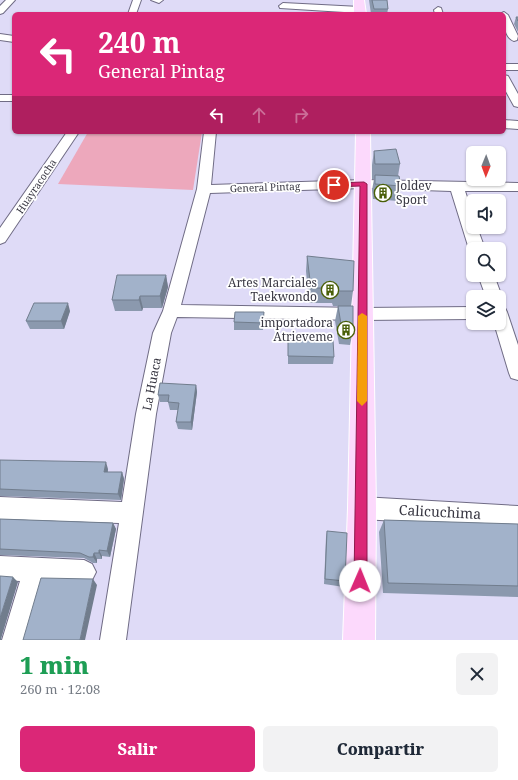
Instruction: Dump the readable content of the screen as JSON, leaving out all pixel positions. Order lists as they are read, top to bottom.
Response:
{
  "streets": {
    "street": [
      "Huayracocha",
      "General Pintag",
      "La Huaca",
      "Calicuchima"
    ]
  },
  "crossings": [
    ["General Pintag", "La Huaca"]
  ],
  "places": {
    "building": ["Joldev Sport", "Artes Marciales Taekwondo", "importadora Atrieveme"]
  },
  "north": "bottom",
  "page": {
    "turn": ["240 m", "General Pintag"],
    "heading": ["1 min", "260 m · 12:08"],
    "buttons": ["Salir", "Compartir"]
  }
}
